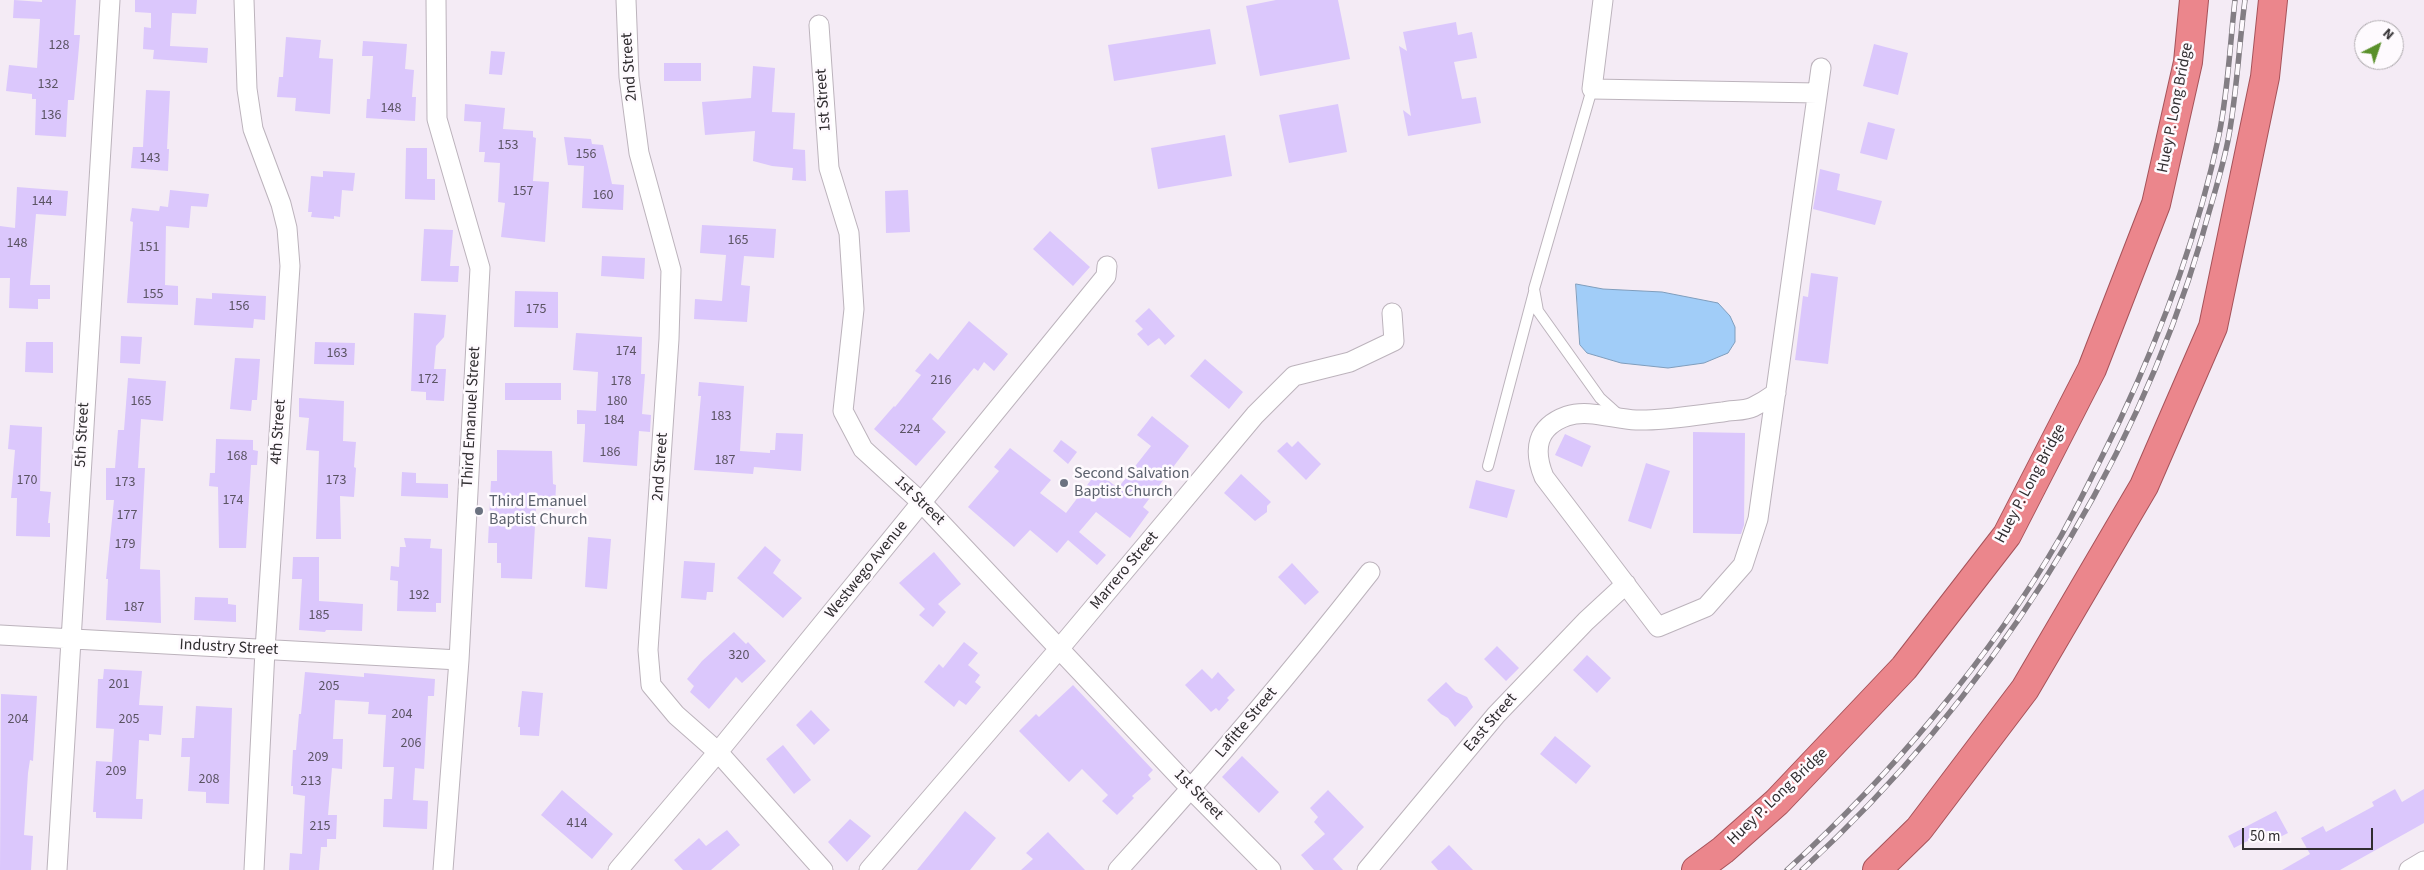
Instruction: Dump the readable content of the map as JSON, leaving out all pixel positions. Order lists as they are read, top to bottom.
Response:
{
  "streets": {
    "highway": ["Huey P. Long Bridge"],
    "street": [
      "2nd Street",
      "1st Street",
      "Third Emanuel Street",
      "4th Street",
      "5th Street",
      "Westwego Avenue",
      "Marrero Street",
      "Industry Street",
      "Lafitte Street",
      "East Street"
    ]
  },
  "crossings": [
    ["2nd Street", "Westwego Avenue"],
    ["1st Street", "Westwego Avenue"],
    ["1st Street", "Marrero Street"],
    ["1st Street", "Lafitte Street"],
    ["Third Emanuel Street", "Industry Street"],
    ["4th Street", "Industry Street"],
    ["5th Street", "Industry Street"]
  ],
  "places": ["Second Salvation Baptist Church", "Third Emanuel Baptist Church"],
  "house_numbers": [
    "128",
    "132",
    "148",
    "136",
    "153",
    "156",
    "143",
    "157",
    "160",
    "144",
    "165",
    "148",
    "151",
    "155",
    "156",
    "175",
    "174",
    "163",
    "172",
    "216",
    "178",
    "165",
    "180",
    "183",
    "184",
    "224",
    "186",
    "168",
    "187",
    "170",
    "173",
    "173",
    "174",
    "177",
    "179",
    "192",
    "187",
    "185",
    "320",
    "201",
    "205",
    "204",
    "204",
    "205",
    "206",
    "209",
    "209",
    "208",
    "213",
    "414",
    "215"
  ],
  "scale_bar": "50 m",
  "north": "top right"
}
